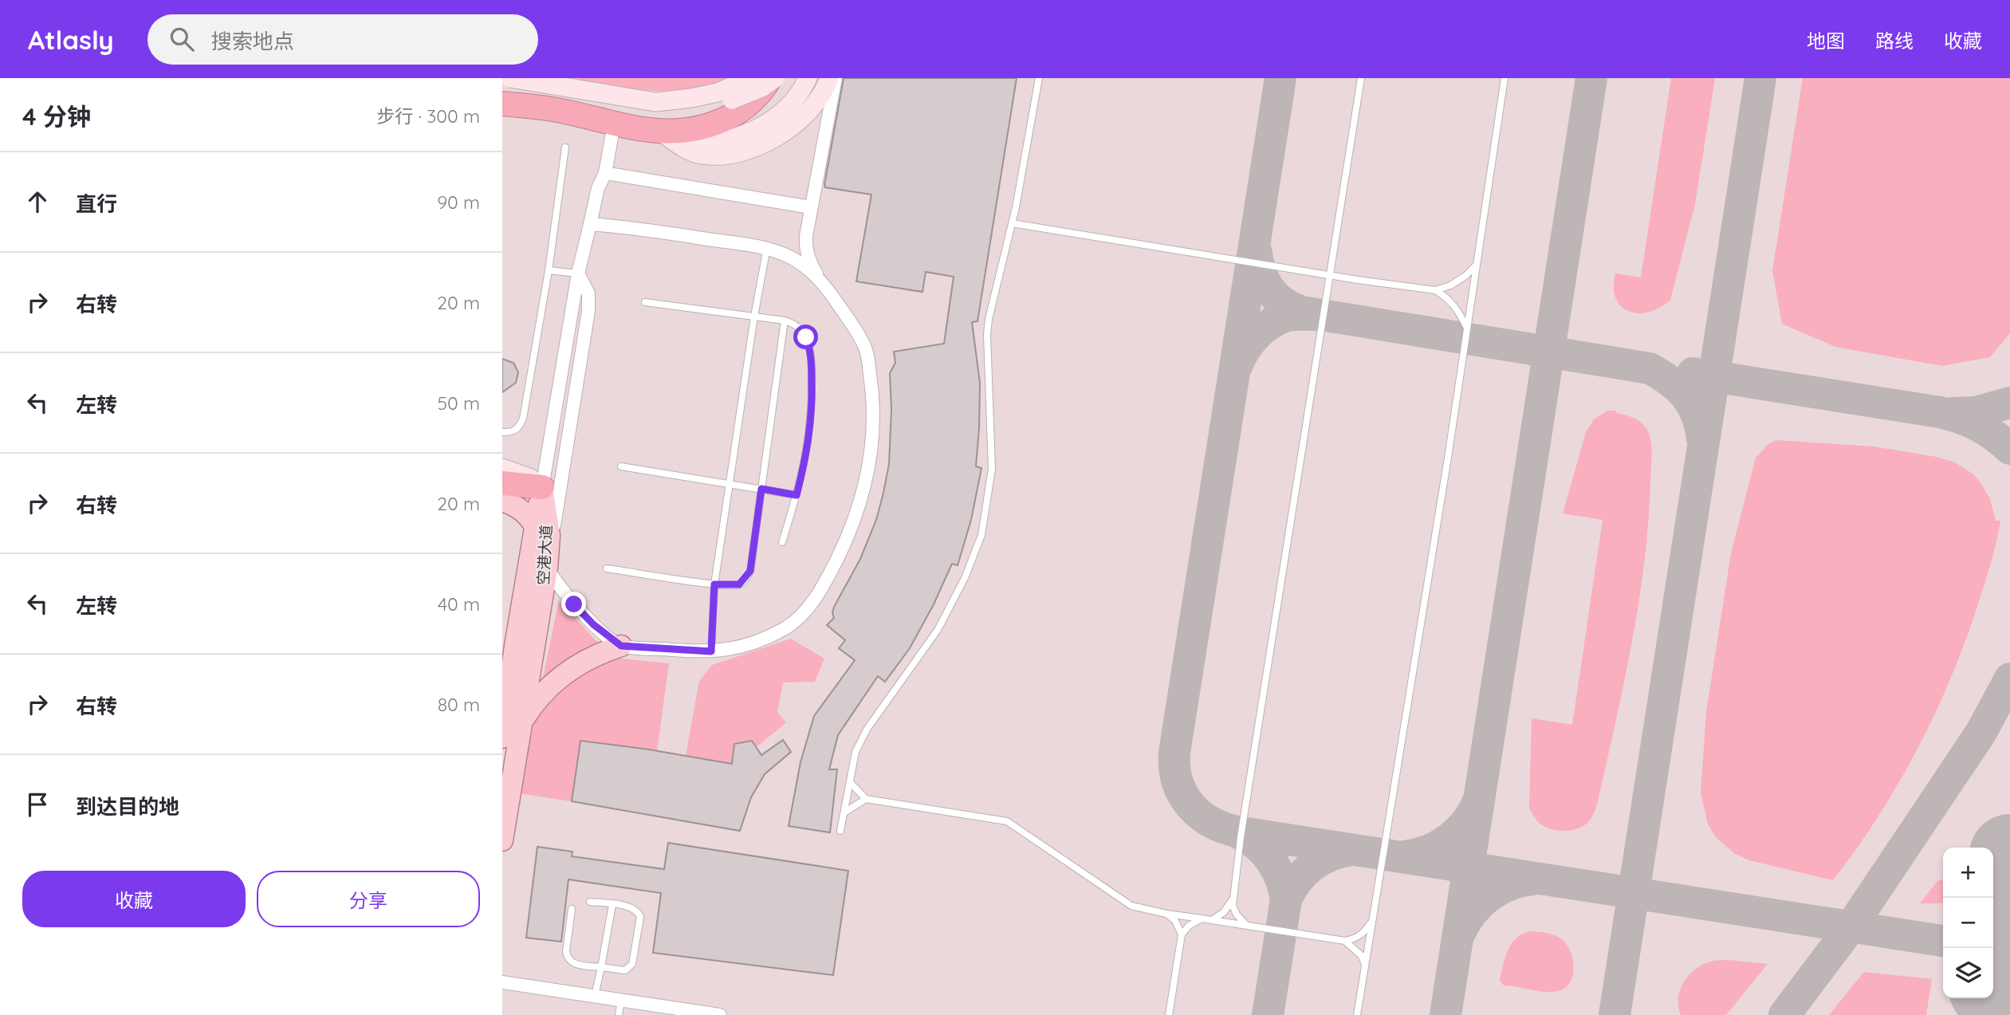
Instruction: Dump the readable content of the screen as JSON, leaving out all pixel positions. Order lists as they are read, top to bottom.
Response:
{
  "streets": {
    "main road": ["空港大道"]
  },
  "page": {
    "header": "Atlasly",
    "search": "搜索地点",
    "nav": ["地图", "路线", "收藏"],
    "heading": ["4 分钟", "步行 · 300 m"],
    "list": [
      ["直行", "90 m"],
      ["右转", "20 m"],
      ["左转", "50 m"],
      ["右转", "20 m"],
      ["左转", "40 m"],
      ["右转", "80 m"],
      "到达目的地"
    ],
    "map_buttons": ["+", "−"],
    "buttons": ["收藏", "分享"]
  }
}
